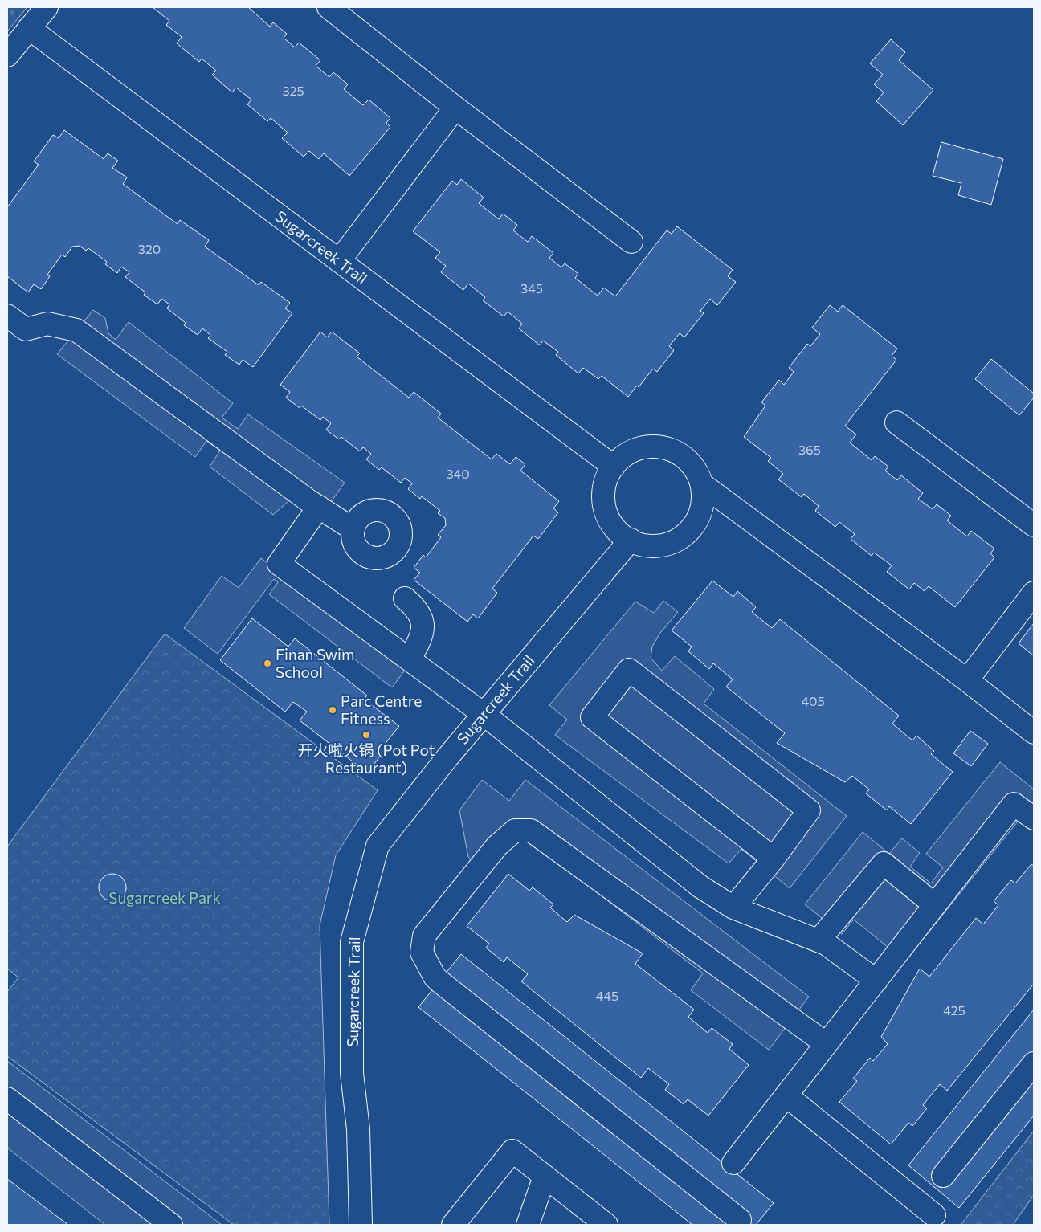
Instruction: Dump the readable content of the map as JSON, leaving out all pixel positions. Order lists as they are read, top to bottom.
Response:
{
  "streets": {
    "street": ["Sugarcreek Trail"]
  },
  "parks": ["Sugarcreek Park"],
  "places": ["Finan Swim School", "Parc Centre Fitness", "开火啦火锅 (Pot Pot Restaurant)"],
  "house_numbers": [
    "325",
    "320",
    "345",
    "365",
    "340",
    "405",
    "445",
    "425"
  ]
}
